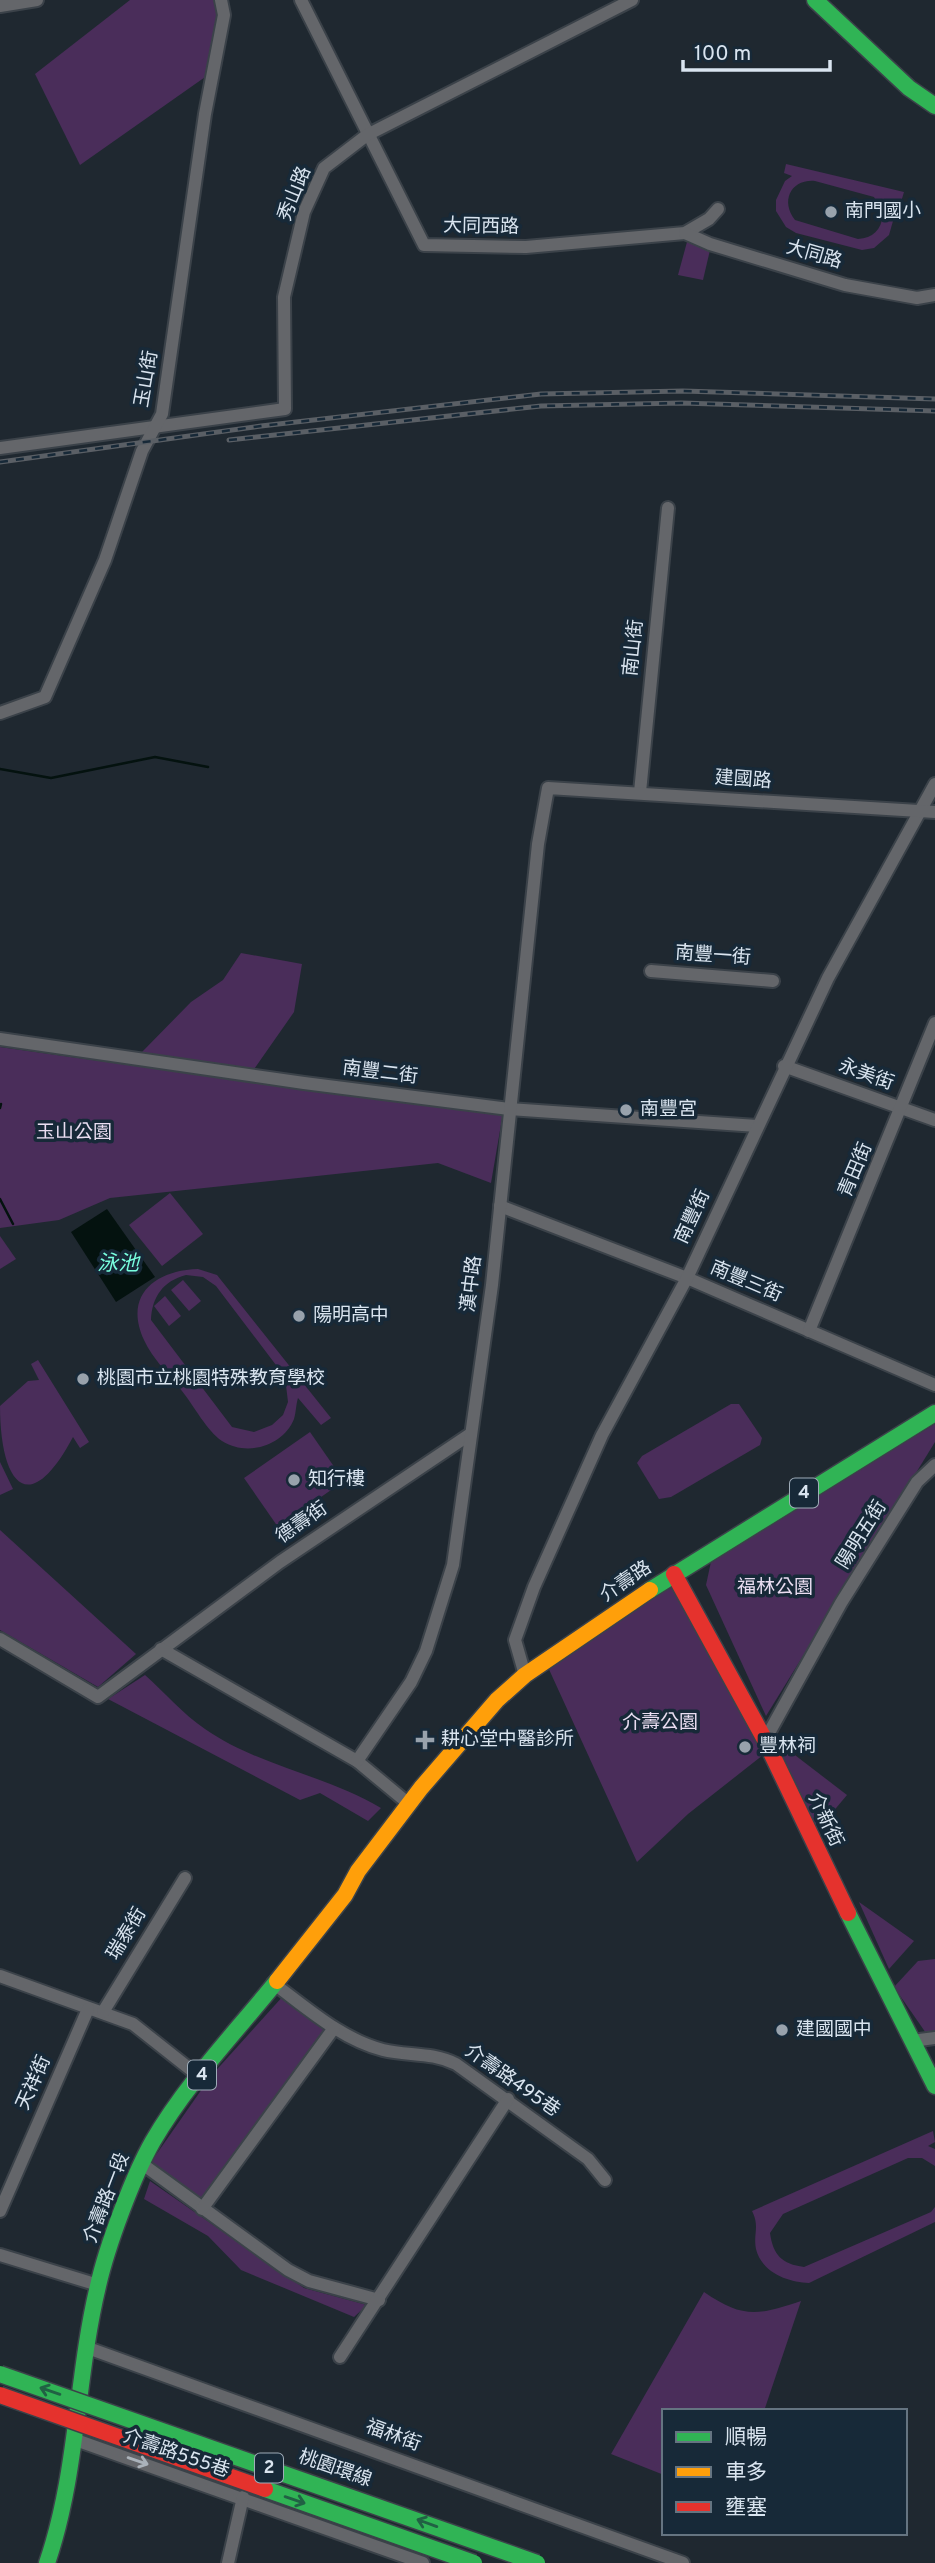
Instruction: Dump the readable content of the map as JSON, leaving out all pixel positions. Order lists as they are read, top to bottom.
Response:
{
  "streets": {
    "main road": [
      "4",
      "介壽路",
      "介新街",
      "介壽路一段",
      "2",
      "桃園環線"
    ],
    "street": [
      "秀山路",
      "大同西路",
      "大同路",
      "玉山街",
      "南山街",
      "建國路",
      "南豐一街",
      "南豐二街",
      "永美街",
      "青田街",
      "南豐街",
      "南豐三街",
      "漢中路",
      "德壽街",
      "陽明五街",
      "瑞泰街",
      "介壽路495巷",
      "天祥街",
      "福林街",
      "介壽路555巷"
    ]
  },
  "crossings": [
    ["秀山路", "大同西路"],
    ["秀山路", "玉山街"],
    ["大同西路", "大同路"],
    ["南山街", "建國路"],
    ["建國路", "南豐街"],
    ["建國路", "漢中路"],
    ["南豐二街", "南豐街"],
    ["南豐二街", "漢中路"],
    ["永美街", "青田街"],
    ["永美街", "南豐街"],
    ["青田街", "南豐三街"],
    ["南豐街", "南豐三街"],
    ["南豐街", "介壽路"],
    ["南豐三街", "漢中路"],
    ["漢中路", "德壽街"],
    ["陽明五街", "介新街"],
    ["介壽路", "介新街"],
    ["介壽路", "介壽路一段"],
    ["介壽路495巷", "介壽路一段"],
    ["介壽路一段", "福林街"],
    ["介壽路一段", "介壽路555巷"]
  ],
  "one_way": ["介壽路555巷"],
  "water": ["泳池"],
  "parks": ["玉山公園", "福林公園", "介壽公園"],
  "places": {
    "other": [
      "南門國小",
      "南豐宮",
      "陽明高中",
      "桃園市立桃園特殊教育學校",
      "知行樓",
      "豐林祠",
      "建國國中"
    ],
    "health": ["耕心堂中醫診所"]
  },
  "legend": ["順暢", "車多", "壅塞"],
  "scale_bar": "100 m"
}
